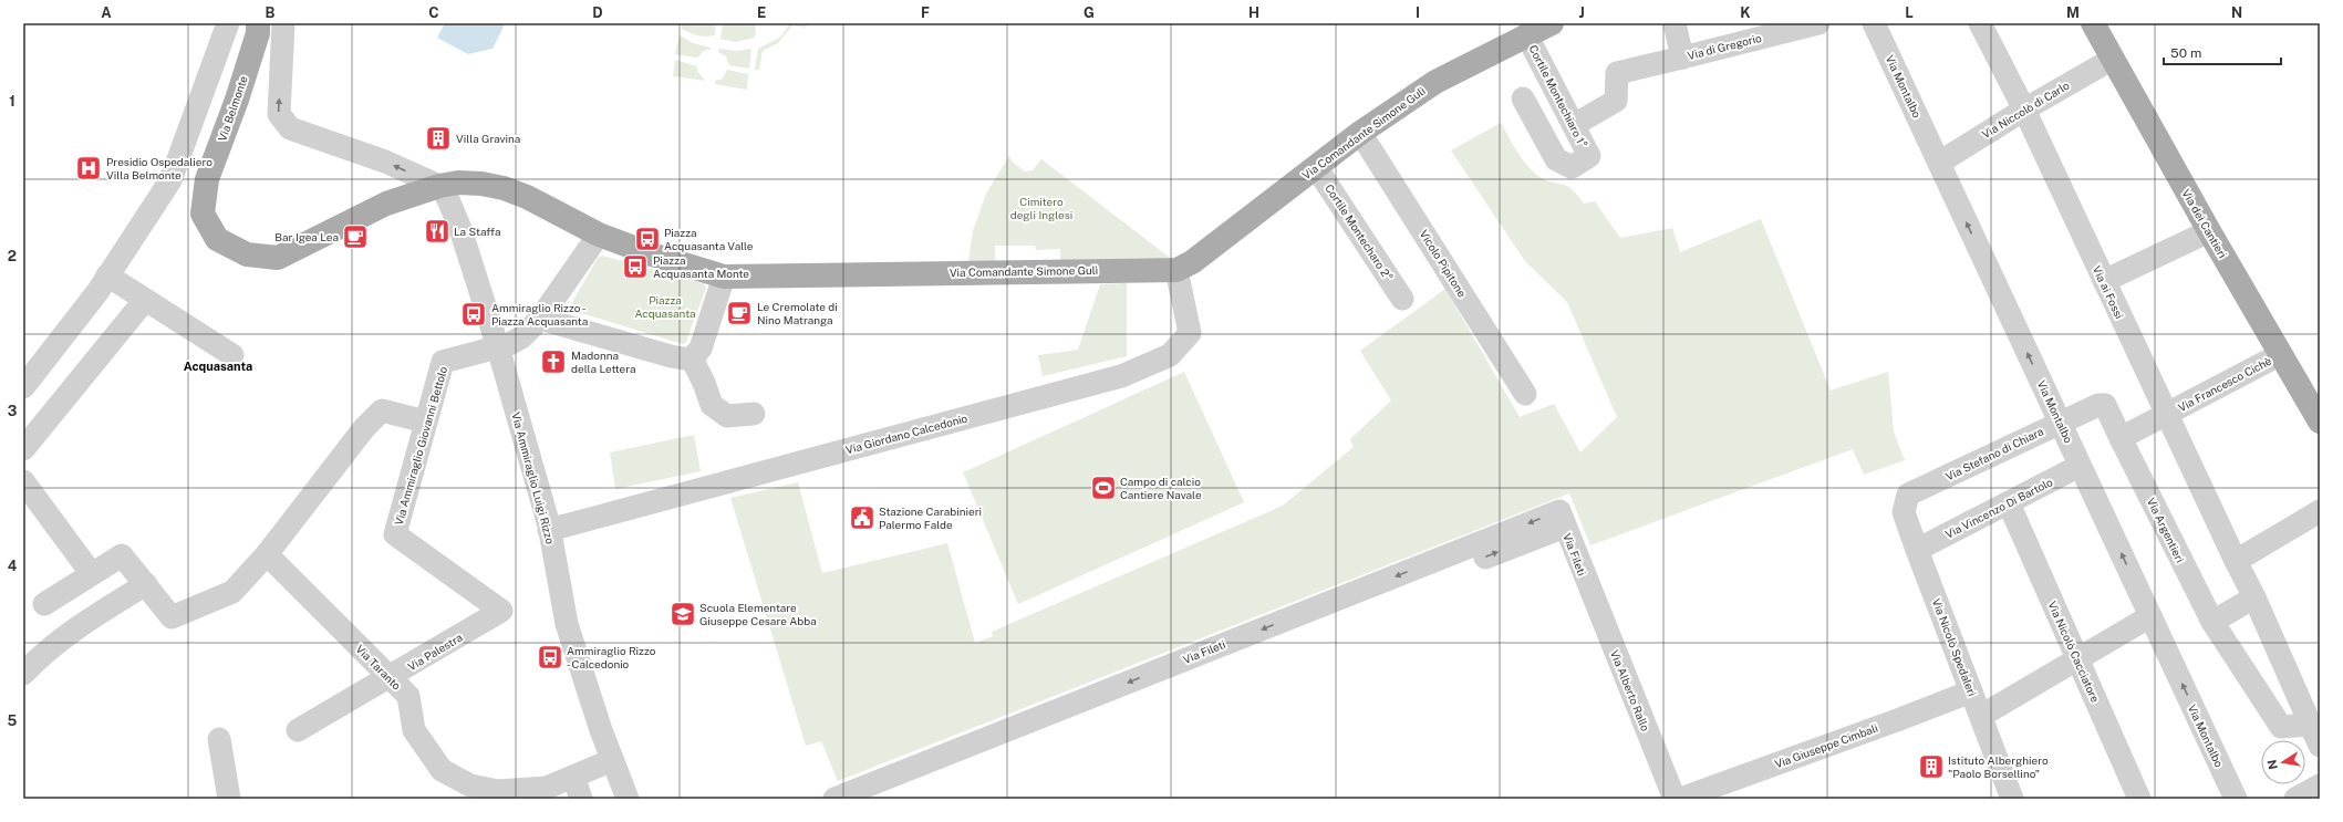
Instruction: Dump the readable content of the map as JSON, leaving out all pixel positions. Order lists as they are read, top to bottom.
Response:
{
  "streets": {
    "main road": ["Via Belmonte", "Via Comandante Simone Gulì", "Via dei Cantieri"],
    "street": [
      "Via di Gregorio",
      "Via Montalbo",
      "Cortile Montechiaro 1°",
      "Via Niccolò di Carlo",
      "Cortile Montecharo 2°",
      "Vicolo Pipitone",
      "Via ai Fossi",
      "Via Francesco Cichè",
      "Via Giordano Calcedonio",
      "Via Ammiraglio Giovanni Bettolo",
      "Via Stefano di Chiara",
      "Via Ammiraglio Luigi Rizzo",
      "Via Vincenzo Di Bartolo",
      "Via Argentieri",
      "Via Fileti",
      "Via Nicolò Spedaleri",
      "Via Palestra",
      "Via Nicolò Cacciatore",
      "Via Taranto",
      "Via Alberto Rallo",
      "Via Giuseppe Cimbali"
    ]
  },
  "crossings": [
    ["Via di Gregorio", "Cortile Montechiaro 1°"],
    ["Via Montalbo", "Via Niccolò di Carlo"],
    ["Via Montalbo", "Via Stefano di Chiara"],
    ["Via Montalbo", "Via Vincenzo Di Bartolo"],
    ["Cortile Montechiaro 1°", "Via Comandante Simone Gulì"],
    ["Via Belmonte", "Via Comandante Simone Gulì"],
    ["Via Belmonte", "Via Ammiraglio Luigi Rizzo"],
    ["Via Niccolò di Carlo", "Via dei Cantieri"],
    ["Via Niccolò di Carlo", "Via ai Fossi"],
    ["Via Comandante Simone Gulì", "Cortile Montecharo 2°"],
    ["Via Comandante Simone Gulì", "Vicolo Pipitone"],
    ["Via Comandante Simone Gulì", "Via Giordano Calcedonio"],
    ["Via Comandante Simone Gulì", "Via Ammiraglio Luigi Rizzo"],
    ["Via dei Cantieri", "Via Francesco Cichè"],
    ["Via ai Fossi", "Via Francesco Cichè"],
    ["Via ai Fossi", "Via Argentieri"],
    ["Via Francesco Cichè", "Via Argentieri"],
    ["Via Giordano Calcedonio", "Via Ammiraglio Luigi Rizzo"],
    ["Via Ammiraglio Giovanni Bettolo", "Via Ammiraglio Luigi Rizzo"],
    ["Via Ammiraglio Giovanni Bettolo", "Via Palestra"],
    ["Via Stefano di Chiara", "Via Argentieri"],
    ["Via Stefano di Chiara", "Via Nicolò Spedaleri"],
    ["Via Vincenzo Di Bartolo", "Via Nicolò Spedaleri"],
    ["Via Vincenzo Di Bartolo", "Via Nicolò Cacciatore"],
    ["Via Fileti", "Via Alberto Rallo"],
    ["Via Nicolò Spedaleri", "Via Giuseppe Cimbali"],
    ["Via Palestra", "Via Taranto"]
  ],
  "one_way": ["Via Montalbo"],
  "districts": ["Acquasanta"],
  "parks": ["Cimitero degli Inglesi", "Piazza Acquasanta"],
  "places": {
    "building": ["Villa Gravina", "Istituto Alberghiero \"Paolo Borsellino\""],
    "hospital": ["Presidio Ospedaliero Villa Belmonte"],
    "restaurant": ["La Staffa"],
    "cafe": ["Bar Igea Lea", "Le Cremolate di Nino Matranga"],
    "bus stop": [
      "Piazza Acquasanta Valle",
      "Piazza Acquasanta Monte",
      "Ammiraglio Rizzo - Piazza Acquasanta",
      "Ammiraglio Rizzo - Calcedonio"
    ],
    "church": ["Madonna della Lettera"],
    "sports": ["Campo di calcio Cantiere Navale"],
    "public building": ["Stazione Carabinieri Palermo Falde"],
    "school or university": ["Scuola Elementare Giuseppe Cesare Abba"]
  },
  "scale_bar": "50 m",
  "north": "left",
  "grid": {
    "columns": [
      "A",
      "B",
      "C",
      "D",
      "E",
      "F",
      "G",
      "H",
      "I",
      "J",
      "K",
      "L",
      "M",
      "N"
    ],
    "rows": [
      "1",
      "2",
      "3",
      "4",
      "5"
    ]
  }
}
